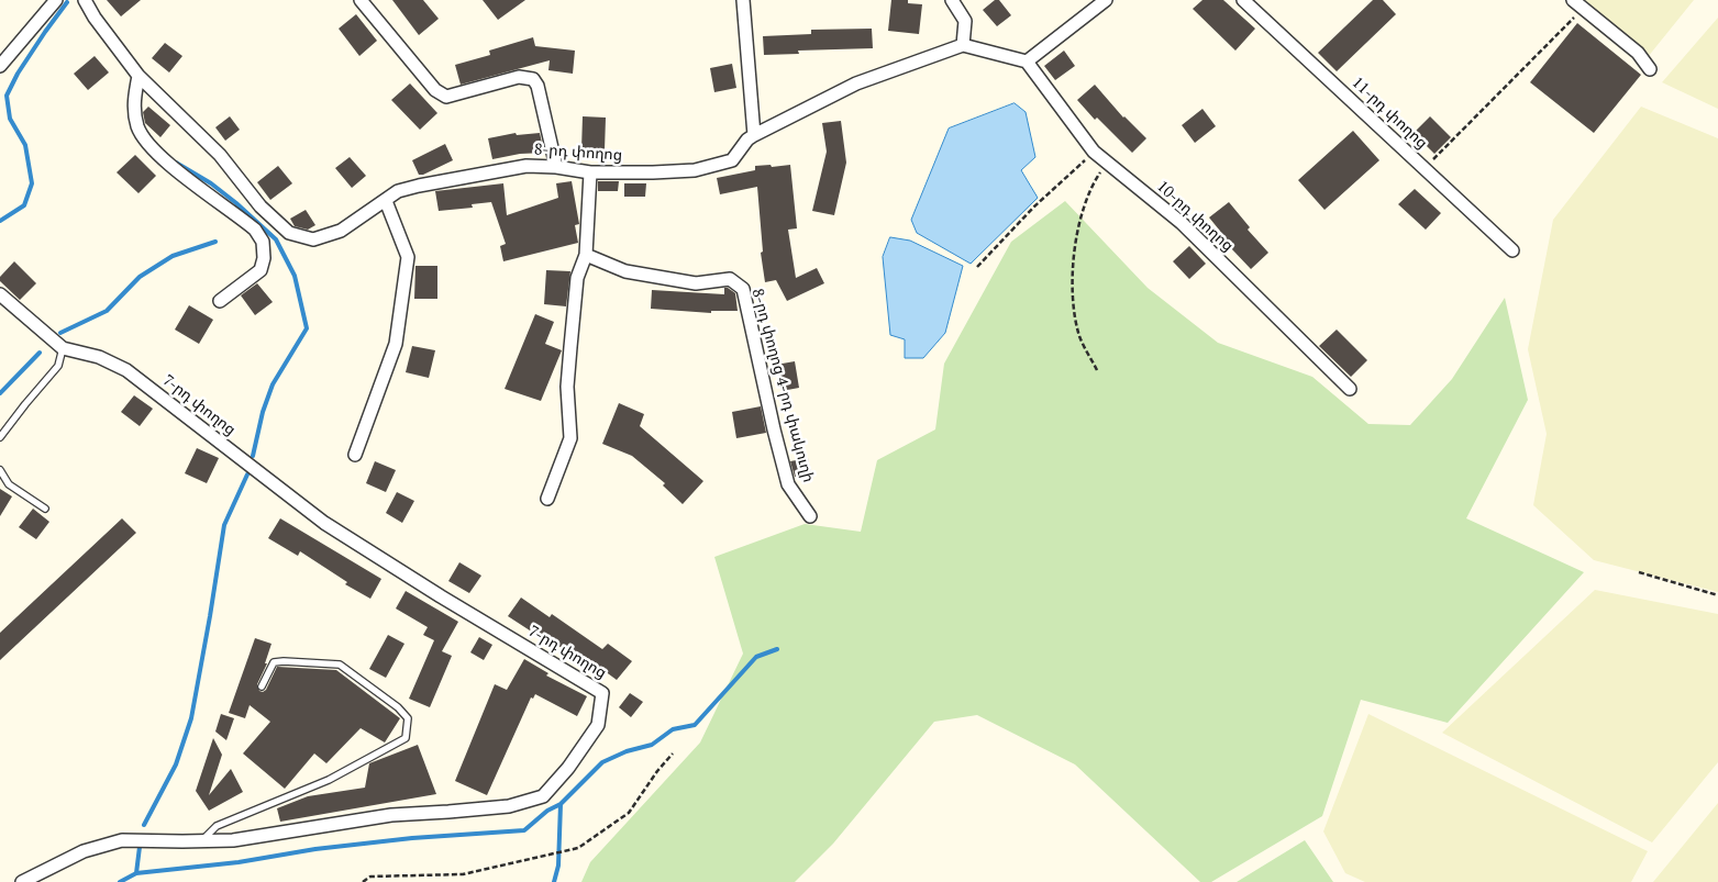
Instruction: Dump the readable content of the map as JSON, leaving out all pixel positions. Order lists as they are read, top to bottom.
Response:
{
  "streets": {
    "street": [
      "11-րդ փողոց",
      "8-րդ փողոց",
      "10-րդ փողոց",
      "8-րդ փողոց 4-րդ փակուղի",
      "7-րդ փողոց"
    ]
  }
}
